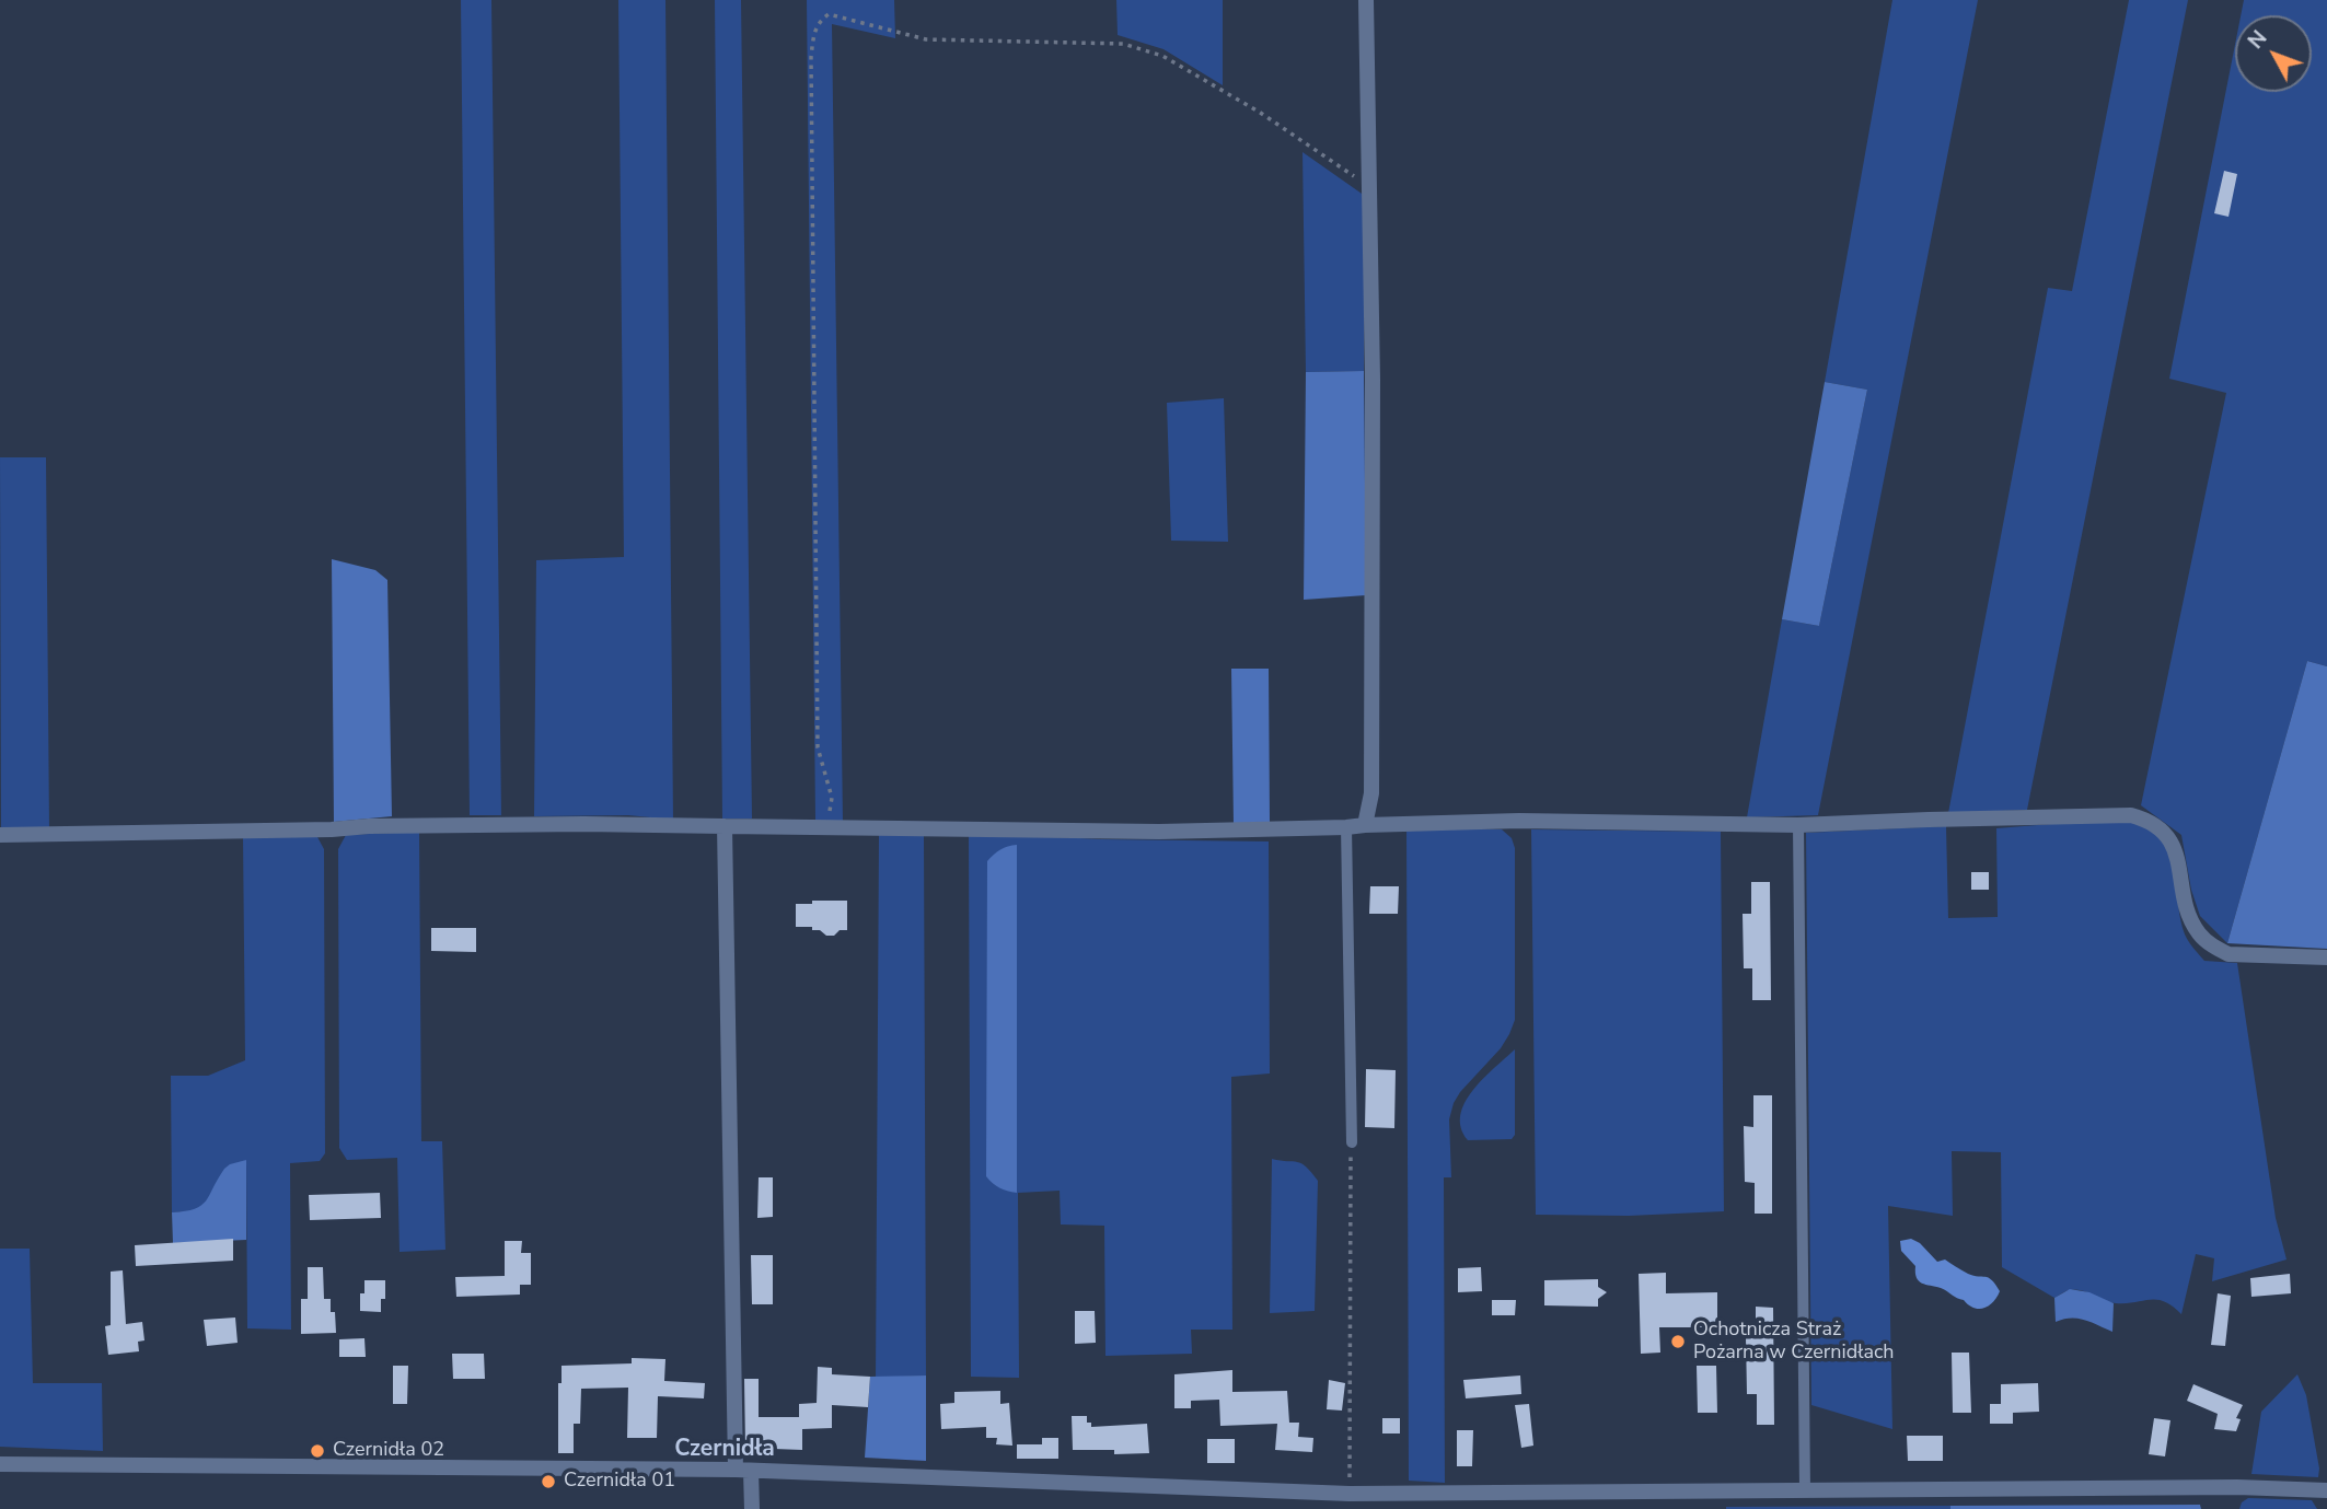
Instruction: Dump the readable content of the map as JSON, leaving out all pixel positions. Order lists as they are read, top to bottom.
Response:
{
  "districts": ["Czernidła"],
  "places": ["Ochotnicza Straż Pożarna w Czernidłach", "Czernidła 02", "Czernidła 01"],
  "north": "top left"
}
